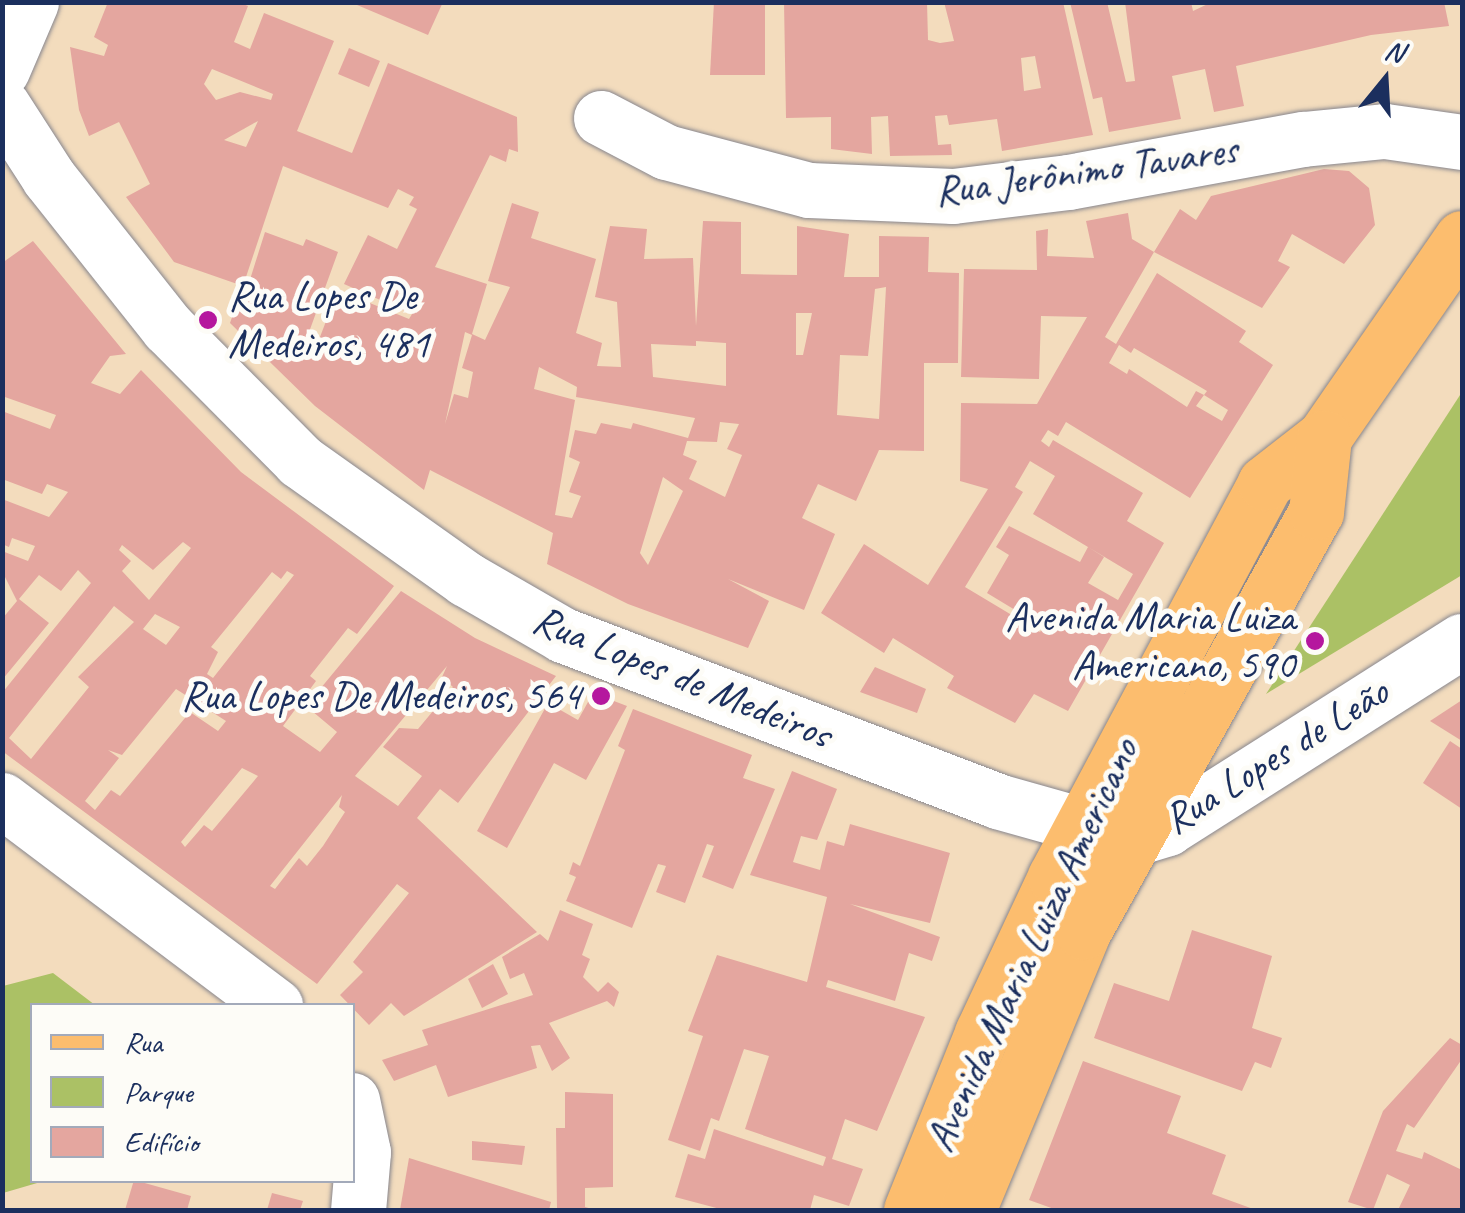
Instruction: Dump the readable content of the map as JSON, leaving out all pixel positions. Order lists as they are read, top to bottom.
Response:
{
  "streets": {
    "main road": ["Avenida Maria Luiza Americano"],
    "street": ["Rua Jerônimo Tavares", "Rua Lopes de Medeiros", "Rua Lopes de Leão"]
  },
  "crossings": [
    ["Rua Lopes de Medeiros", "Rua Lopes de Leão"],
    ["Rua Lopes de Medeiros", "Avenida Maria Luiza Americano"],
    ["Rua Lopes de Leão", "Avenida Maria Luiza Americano"]
  ],
  "places": ["Rua Lopes De Medeiros, 481", "Avenida Maria Luiza Americano, 590", "Rua Lopes De Medeiros, 564"],
  "legend": ["Rua", "Parque", "Edifício"],
  "north": "top"
}
